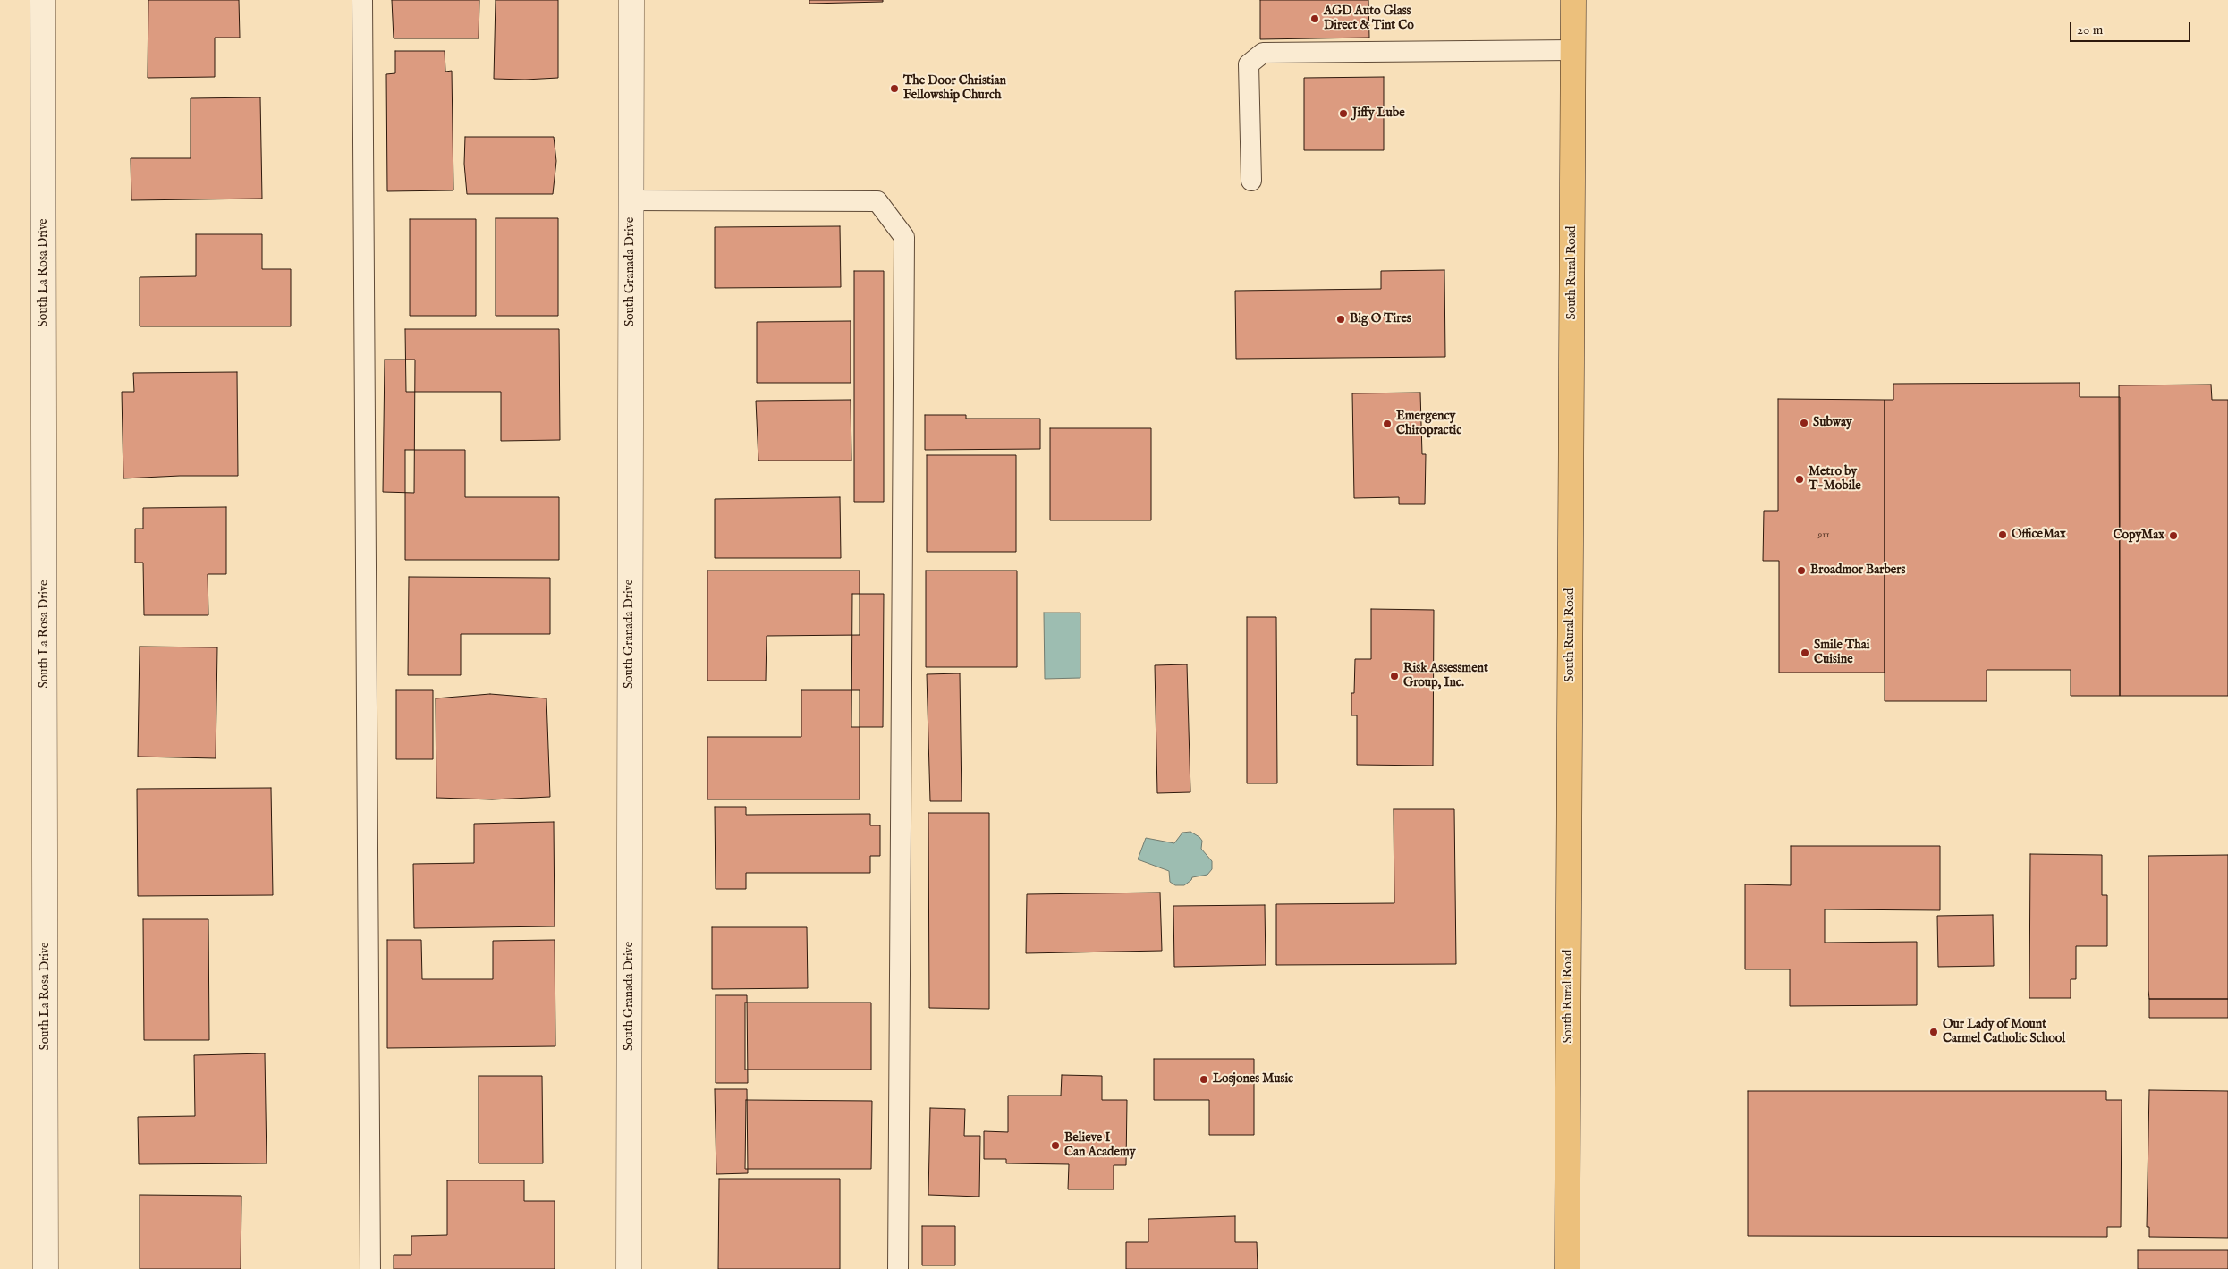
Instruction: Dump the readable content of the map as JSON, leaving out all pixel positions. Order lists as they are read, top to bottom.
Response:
{
  "streets": {
    "main road": ["South Rural Road"],
    "street": ["South Granada Drive", "South La Rosa Drive"]
  },
  "places": [
    "AGD Auto Glass Direct & Tint Co",
    "The Door Christian Fellowship Church",
    "Jiffy Lube",
    "Big O Tires",
    "Subway",
    "Emergency Chiropractic",
    "Metro by T-Mobile",
    "OfficeMax",
    "CopyMax",
    "Broadmor Barbers",
    "Smile Thai Cuisine",
    "Risk Assessment Group, Inc.",
    "Our Lady of Mount Carmel Catholic School",
    "Losjones Music",
    "Believe I Can Academy"
  ],
  "house_numbers": ["911"],
  "scale_bar": "20 m"
}
